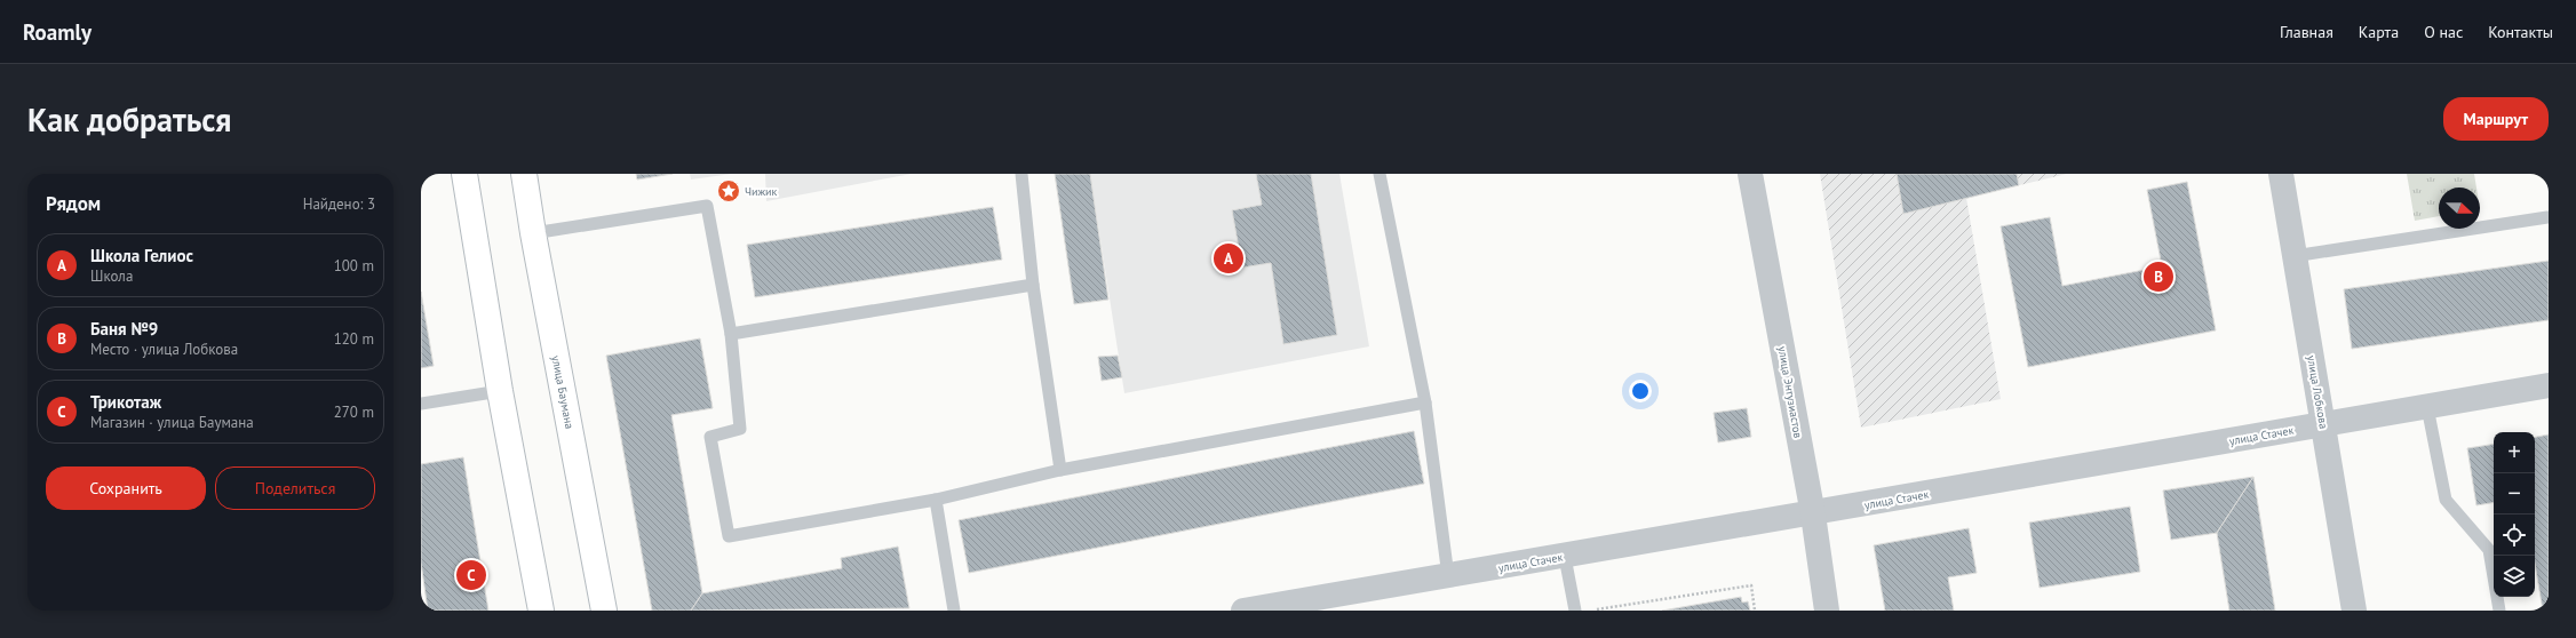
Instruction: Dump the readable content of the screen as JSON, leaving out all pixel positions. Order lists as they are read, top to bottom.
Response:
{
  "streets": {
    "main road": ["улица Баумана"],
    "street": ["улица Энтузиастов", "улица Лобкова", "улица Стачек"]
  },
  "crossings": [
    ["улица Энтузиастов", "улица Стачек"],
    ["улица Лобкова", "улица Стачек"]
  ],
  "places": {
    "place": ["Чижик"]
  },
  "north": "right",
  "page": {
    "header": "Roamly",
    "nav": [
      "Главная",
      "Карта",
      "О нас",
      "Контакты"
    ],
    "buttons": [
      "Маршрут",
      ["Сохранить", "Поделиться"]
    ],
    "title": "Как добраться",
    "heading": ["Рядом", "Найдено: 3"],
    "list": [
      {
        "mark": "A",
        "name": "Школа Гелиос",
        "note": "Школа",
        "value": "100 m"
      },
      {
        "mark": "B",
        "name": "Баня №9",
        "note": "Место · улица Лобкова",
        "value": "120 m"
      },
      {
        "mark": "C",
        "name": "Трикотаж",
        "note": "Магазин · улица Баумана",
        "value": "270 m"
      }
    ],
    "pins": ["A", "B", "C"],
    "map_buttons": ["+", "−"]
  }
}
